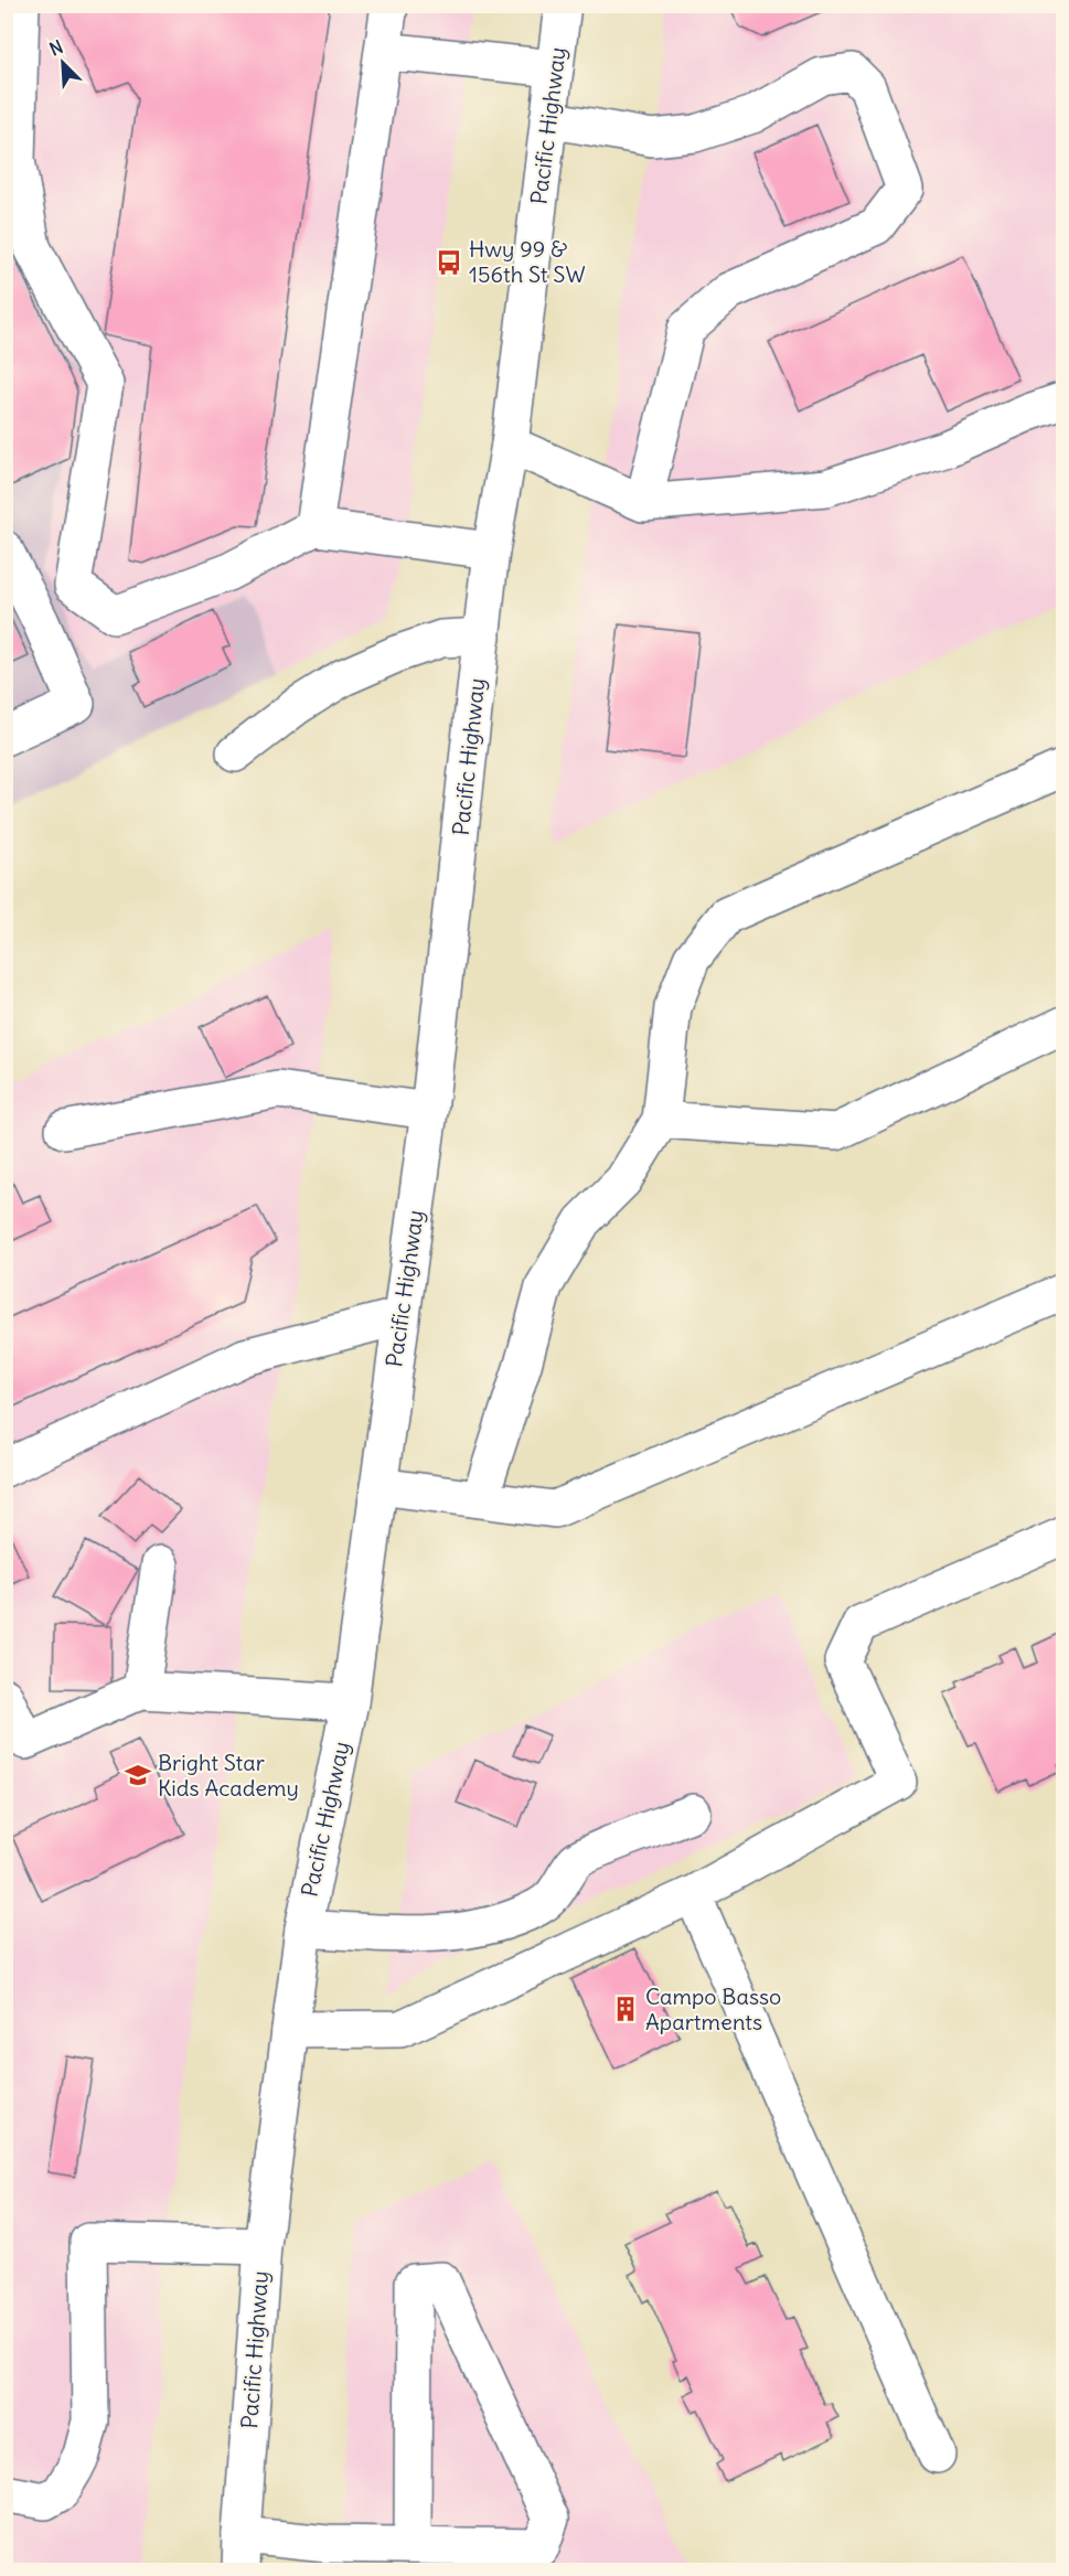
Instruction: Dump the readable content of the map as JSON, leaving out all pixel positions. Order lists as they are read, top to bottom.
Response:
{
  "streets": {
    "main road": ["Pacific Highway"]
  },
  "places": {
    "bus stop": ["Hwy 99 & 156th St SW"],
    "school or university": ["Bright Star Kids Academy"],
    "building": ["Campo Basso Apartments"]
  },
  "north": "top left"
}
